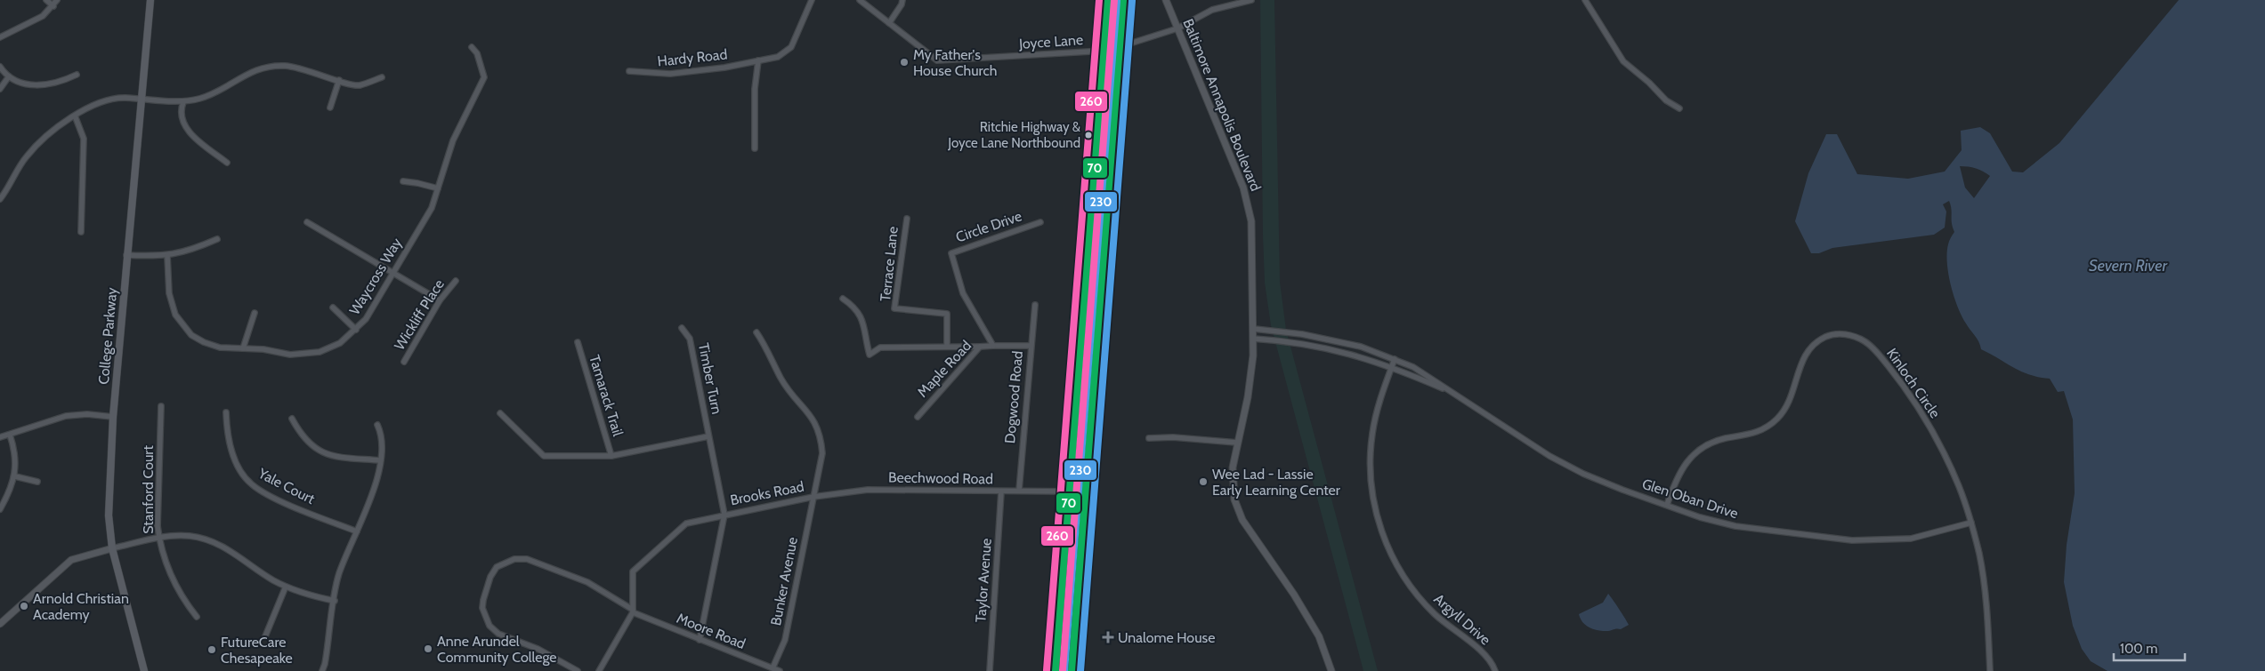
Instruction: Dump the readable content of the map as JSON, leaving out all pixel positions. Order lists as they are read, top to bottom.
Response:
{
  "streets": {
    "main road": ["College Parkway"],
    "street": [
      "Joyce Lane",
      "Hardy Road",
      "Baltimore Annapolis Boulevard",
      "Circle Drive",
      "Terrace Lane",
      "Waycross Way",
      "Wickliff Place",
      "Maple Road",
      "Timber Turn",
      "Kinloch Circle",
      "Tamarack Trail",
      "Dogwood Road",
      "Beechwood Road",
      "Yale Court",
      "Stanford Court",
      "Brooks Road",
      "Glen Oban Drive",
      "Taylor Avenue",
      "Bunker Avenue",
      "Argyll Drive",
      "Moore Road"
    ]
  },
  "crossings": [
    ["Baltimore Annapolis Boulevard", "Glen Oban Drive"],
    ["Circle Drive", "Maple Road"],
    ["Timber Turn", "Brooks Road"],
    ["Kinloch Circle", "Glen Oban Drive"],
    ["Dogwood Road", "Beechwood Road"],
    ["Beechwood Road", "Brooks Road"],
    ["Beechwood Road", "Taylor Avenue"],
    ["Beechwood Road", "Bunker Avenue"],
    ["Brooks Road", "Bunker Avenue"],
    ["Brooks Road", "Moore Road"],
    ["Glen Oban Drive", "Argyll Drive"],
    ["Bunker Avenue", "Moore Road"]
  ],
  "water": ["Severn River"],
  "places": {
    "other": [
      "My Father's House Church",
      "Ritchie Highway & Joyce Lane Northbound",
      "Wee Lad - Lassie Early Learning Center",
      "Arnold Christian Academy",
      "Anne Arundel Community College",
      "FutureCare Chesapeake"
    ],
    "health": ["Unalome House"]
  },
  "lines": ["transit line 70", "transit line 260", "transit line 230"],
  "scale_bar": "100 m"
}
